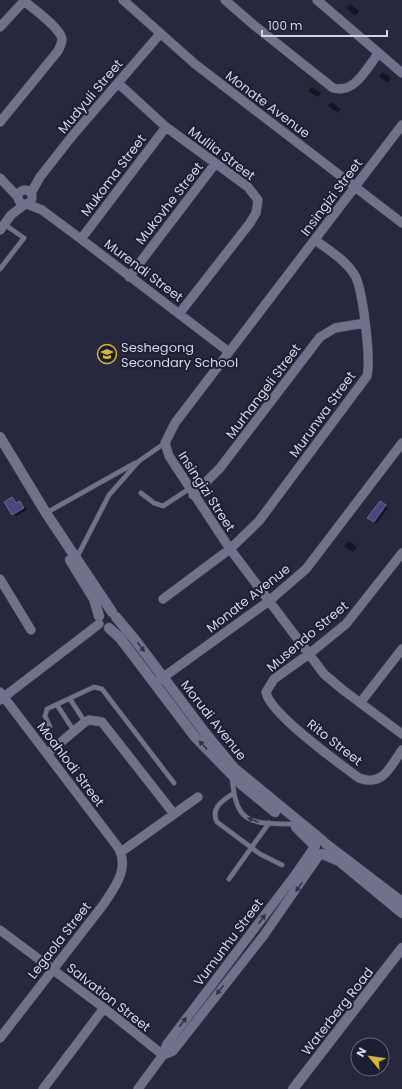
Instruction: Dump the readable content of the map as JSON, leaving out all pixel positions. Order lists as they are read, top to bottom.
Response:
{
  "streets": {
    "street": [
      "Mudyuli Street",
      "Monate Avenue",
      "Mulila Street",
      "Mukoma Street",
      "Insingizi Street",
      "Mukovhe Street",
      "Murendi Street",
      "Murhangeli Street",
      "Murunwa Street",
      "Musendo Street",
      "Morudi Avenue",
      "Rito Street",
      "Moahlodi Street",
      "Legaola Street",
      "Vumunhu Street",
      "Salvation Street",
      "Waterberg Road"
    ]
  },
  "crossings": [
    ["Mudyuli Street", "Monate Avenue"],
    ["Mudyuli Street", "Mulila Street"],
    ["Mudyuli Street", "Murendi Street"],
    ["Monate Avenue", "Insingizi Street"],
    ["Monate Avenue", "Morudi Avenue"],
    ["Mulila Street", "Mukoma Street"],
    ["Mulila Street", "Mukovhe Street"],
    ["Mulila Street", "Murendi Street"],
    ["Mukoma Street", "Murendi Street"],
    ["Insingizi Street", "Murendi Street"],
    ["Insingizi Street", "Murhangeli Street"],
    ["Insingizi Street", "Murunwa Street"],
    ["Insingizi Street", "Musendo Street"],
    ["Mukovhe Street", "Murendi Street"],
    ["Murhangeli Street", "Murunwa Street"],
    ["Musendo Street", "Rito Street"],
    ["Morudi Avenue", "Vumunhu Street"],
    ["Moahlodi Street", "Legaola Street"],
    ["Legaola Street", "Salvation Street"],
    ["Vumunhu Street", "Salvation Street"]
  ],
  "places": {
    "school or university": ["Seshegong Secondary School"]
  },
  "scale_bar": "100 m",
  "north": "top left"
}
